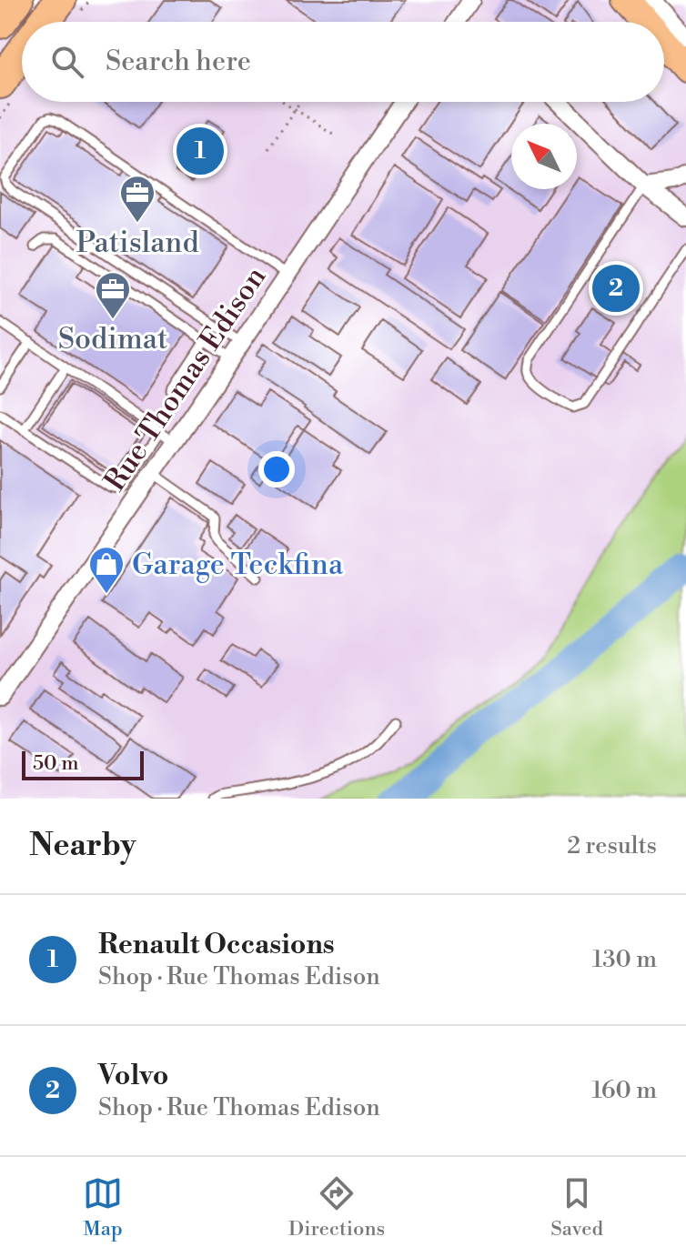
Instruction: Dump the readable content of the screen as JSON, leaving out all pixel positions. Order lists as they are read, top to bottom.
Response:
{
  "streets": {
    "street": ["Rue Thomas Edison"]
  },
  "places": {
    "office": ["Patisland", "Sodimat"],
    "shop": ["Garage Teckfina"]
  },
  "scale_bar": "50 m",
  "north": "top left",
  "page": {
    "search": "Search here",
    "pins": ["1", "2"],
    "scale": "50 m",
    "heading": ["Nearby", "2 results"],
    "list": [
      {
        "mark": "1",
        "name": "Renault Occasions",
        "note": "Shop · Rue Thomas Edison",
        "value": "130 m"
      },
      {
        "mark": "2",
        "name": "Volvo",
        "note": "Shop · Rue Thomas Edison",
        "value": "160 m"
      }
    ],
    "nav": ["Map", "Directions", "Saved"]
  }
}
